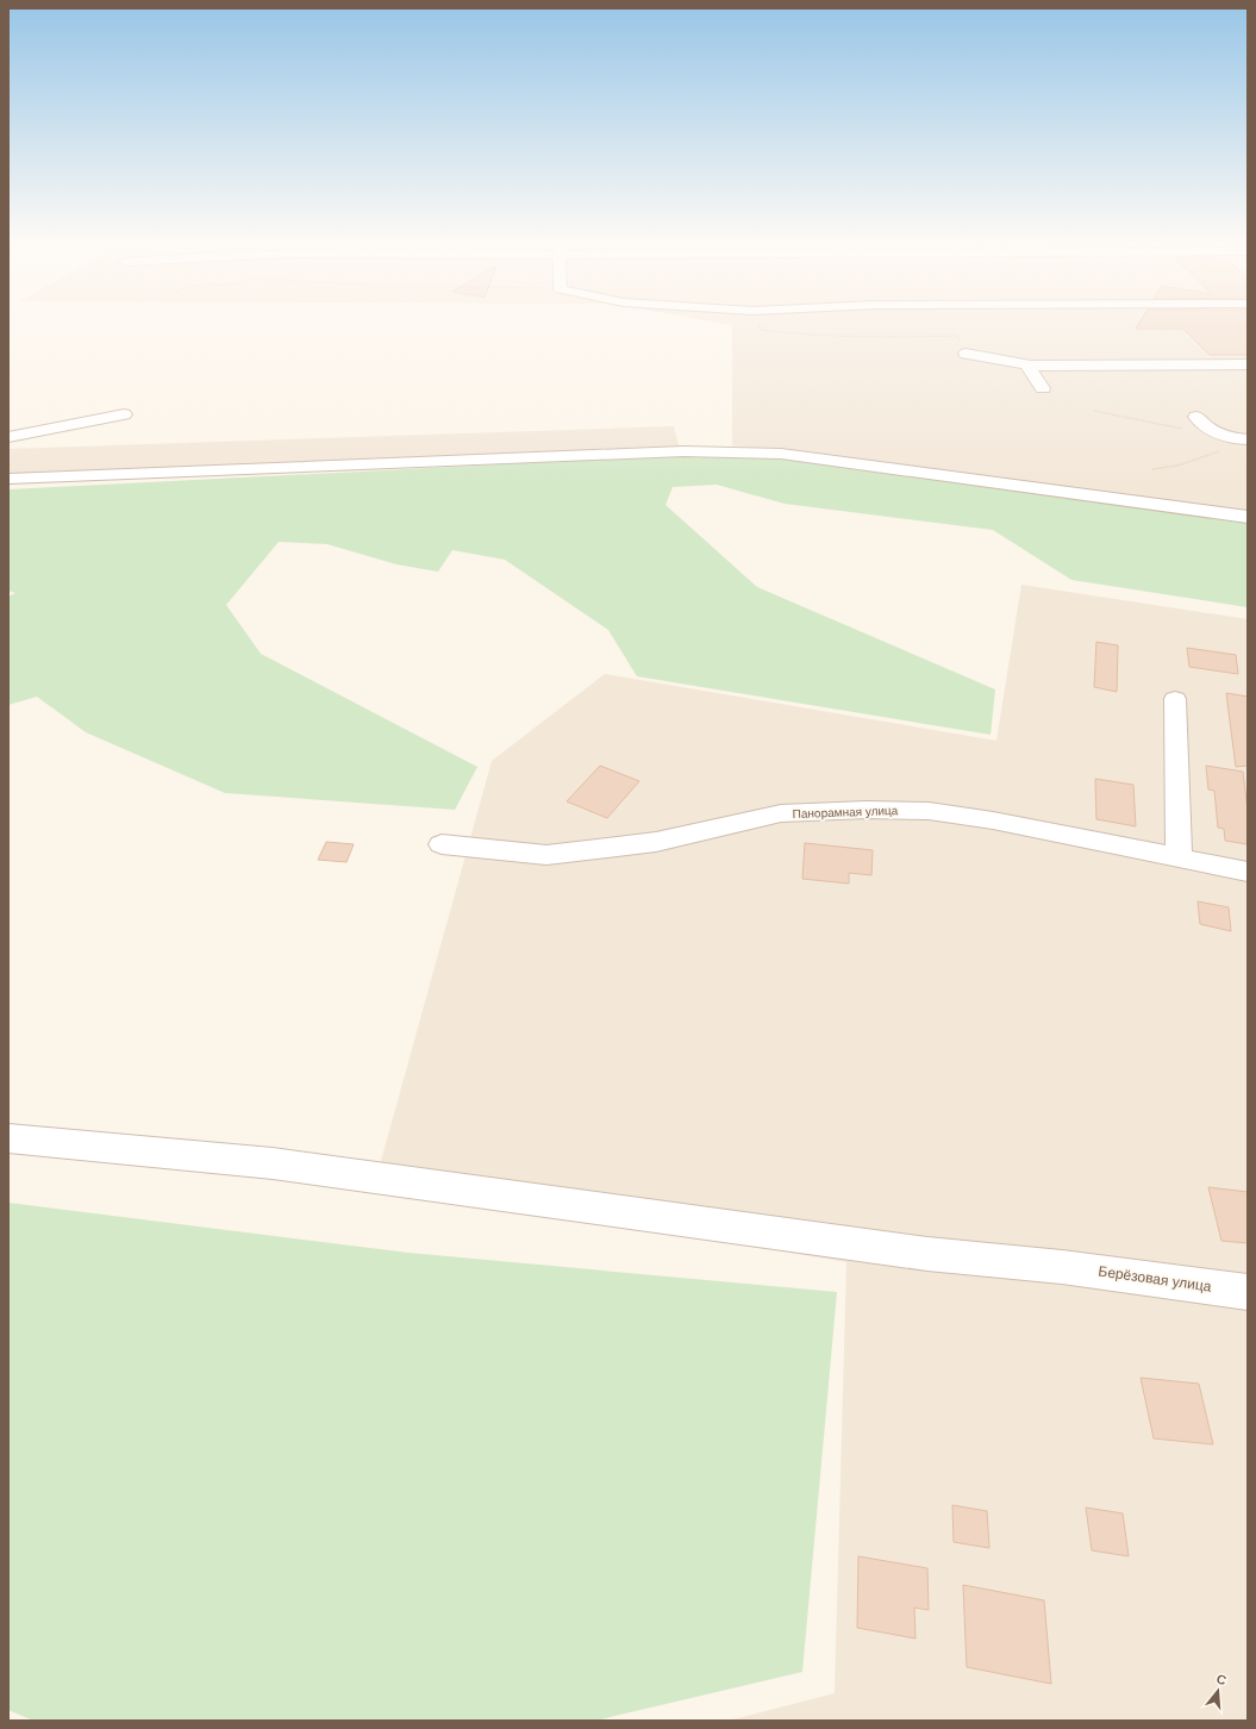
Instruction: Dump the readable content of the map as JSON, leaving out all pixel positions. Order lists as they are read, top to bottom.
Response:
{
  "streets": {
    "street": ["Панорамная улица", "Берёзовая улица"]
  },
  "north": "top"
}
